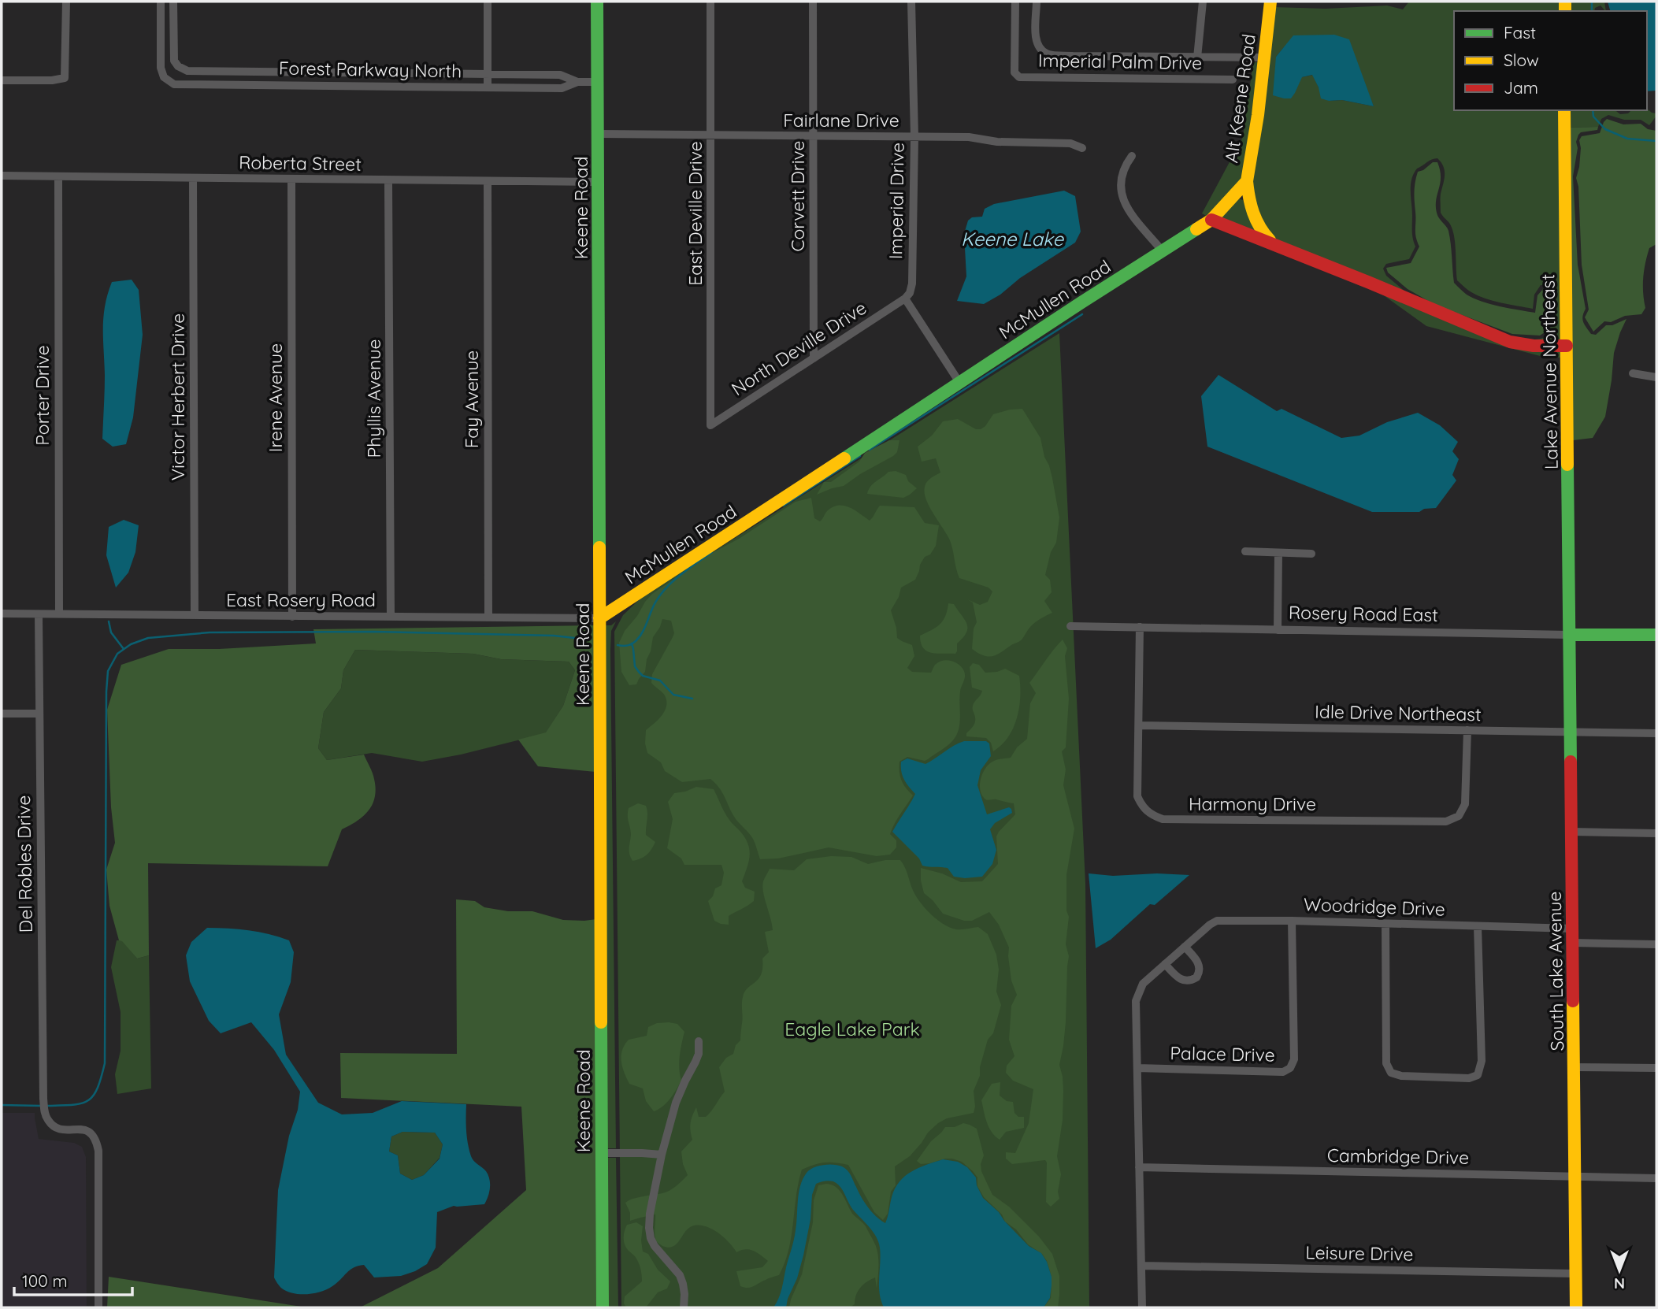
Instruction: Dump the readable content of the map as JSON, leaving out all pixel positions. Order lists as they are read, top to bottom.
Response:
{
  "streets": {
    "street": [
      "Imperial Palm Drive",
      "Forest Parkway North",
      "Alt Keene Road",
      "Fairlane Drive",
      "Roberta Street",
      "Corvett Drive",
      "Imperial Drive",
      "Keene Road",
      "East Deville Drive",
      "McMullen Road",
      "North Deville Drive",
      "Lake Avenue Northeast",
      "Porter Drive",
      "Victor Herbert Drive",
      "Irene Avenue",
      "Phyllis Avenue",
      "Fay Avenue",
      "East Rosery Road",
      "Rosery Road East",
      "Idle Drive Northeast",
      "Harmony Drive",
      "Del Robles Drive",
      "Woodridge Drive",
      "South Lake Avenue",
      "Palace Drive",
      "Cambridge Drive",
      "Leisure Drive"
    ]
  },
  "crossings": [
    ["Forest Parkway North", "Keene Road"],
    ["Alt Keene Road", "McMullen Road"],
    ["Fairlane Drive", "Corvett Drive"],
    ["Fairlane Drive", "Imperial Drive"],
    ["Fairlane Drive", "Keene Road"],
    ["Fairlane Drive", "East Deville Drive"],
    ["Roberta Street", "Keene Road"],
    ["Roberta Street", "Porter Drive"],
    ["Roberta Street", "Victor Herbert Drive"],
    ["Roberta Street", "Irene Avenue"],
    ["Roberta Street", "Phyllis Avenue"],
    ["Roberta Street", "Fay Avenue"],
    ["Corvett Drive", "North Deville Drive"],
    ["Imperial Drive", "North Deville Drive"],
    ["Keene Road", "McMullen Road"],
    ["Keene Road", "East Rosery Road"],
    ["East Deville Drive", "North Deville Drive"],
    ["McMullen Road", "East Rosery Road"],
    ["Lake Avenue Northeast", "Rosery Road East"],
    ["Lake Avenue Northeast", "South Lake Avenue"],
    ["Porter Drive", "East Rosery Road"],
    ["Victor Herbert Drive", "East Rosery Road"],
    ["Irene Avenue", "East Rosery Road"],
    ["Phyllis Avenue", "East Rosery Road"],
    ["Fay Avenue", "East Rosery Road"],
    ["East Rosery Road", "Del Robles Drive"],
    ["Rosery Road East", "Harmony Drive"],
    ["Rosery Road East", "South Lake Avenue"],
    ["Idle Drive Northeast", "Harmony Drive"],
    ["Idle Drive Northeast", "South Lake Avenue"],
    ["Woodridge Drive", "South Lake Avenue"],
    ["Woodridge Drive", "Palace Drive"],
    ["Woodridge Drive", "Cambridge Drive"],
    ["Woodridge Drive", "Leisure Drive"],
    ["South Lake Avenue", "Cambridge Drive"],
    ["South Lake Avenue", "Leisure Drive"]
  ],
  "water": ["Keene Lake"],
  "parks": ["Eagle Lake Park"],
  "legend": ["Fast", "Slow", "Jam"],
  "scale_bar": "100 m",
  "north": "bottom"
}
